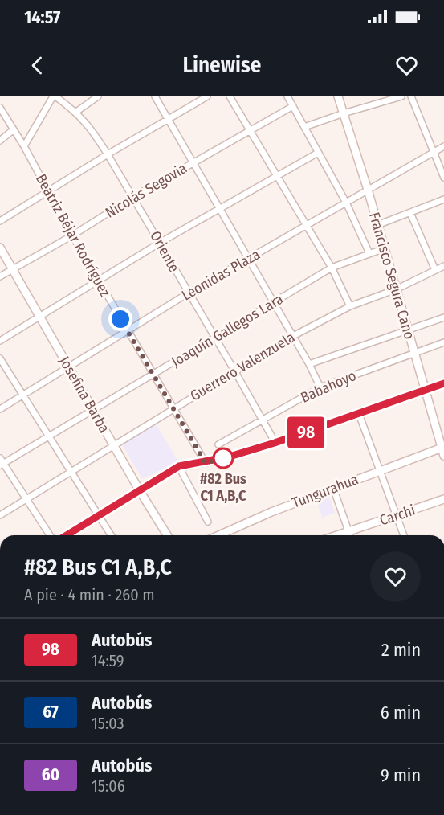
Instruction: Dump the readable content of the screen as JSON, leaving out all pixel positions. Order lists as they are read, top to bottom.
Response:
{
  "streets": {
    "street": [
      "Nicolás Segovia",
      "Beatriz Béjar Rodríguez",
      "Oriente",
      "Leonidas Plaza",
      "Francisco Segura Cano",
      "Joaquín Gallegos Lara",
      "Guerrero Valenzuela",
      "Babahoyo",
      "Josefina Barba",
      "Tungurahua",
      "Carchi"
    ]
  },
  "crossings": [
    ["Nicolás Segovia", "Beatriz Béjar Rodríguez"],
    ["Nicolás Segovia", "Oriente"],
    ["Nicolás Segovia", "Josefina Barba"],
    ["Beatriz Béjar Rodríguez", "Leonidas Plaza"],
    ["Beatriz Béjar Rodríguez", "Joaquín Gallegos Lara"],
    ["Beatriz Béjar Rodríguez", "Guerrero Valenzuela"],
    ["Oriente", "Leonidas Plaza"],
    ["Oriente", "Joaquín Gallegos Lara"],
    ["Oriente", "Guerrero Valenzuela"],
    ["Oriente", "Babahoyo"],
    ["Leonidas Plaza", "Francisco Segura Cano"],
    ["Leonidas Plaza", "Josefina Barba"],
    ["Francisco Segura Cano", "Joaquín Gallegos Lara"],
    ["Francisco Segura Cano", "Guerrero Valenzuela"],
    ["Francisco Segura Cano", "Babahoyo"],
    ["Francisco Segura Cano", "Tungurahua"],
    ["Joaquín Gallegos Lara", "Josefina Barba"],
    ["Guerrero Valenzuela", "Josefina Barba"]
  ],
  "places": ["#82 Bus C1 A,B,C"],
  "lines": ["bus line 98"],
  "page": {
    "status": "14:57",
    "header": "Linewise",
    "on_map": "98",
    "heading": ["#82 Bus C1 A,B,C", "A pie · 4 min · 260 m"],
    "list": [
      {
        "mark": "98",
        "name": "Autobús",
        "note": "14:59",
        "value": "2 min"
      },
      {
        "mark": "67",
        "name": "Autobús",
        "note": "15:03",
        "value": "6 min"
      },
      {
        "mark": "60",
        "name": "Autobús",
        "note": "15:06",
        "value": "9 min"
      }
    ]
  }
}
